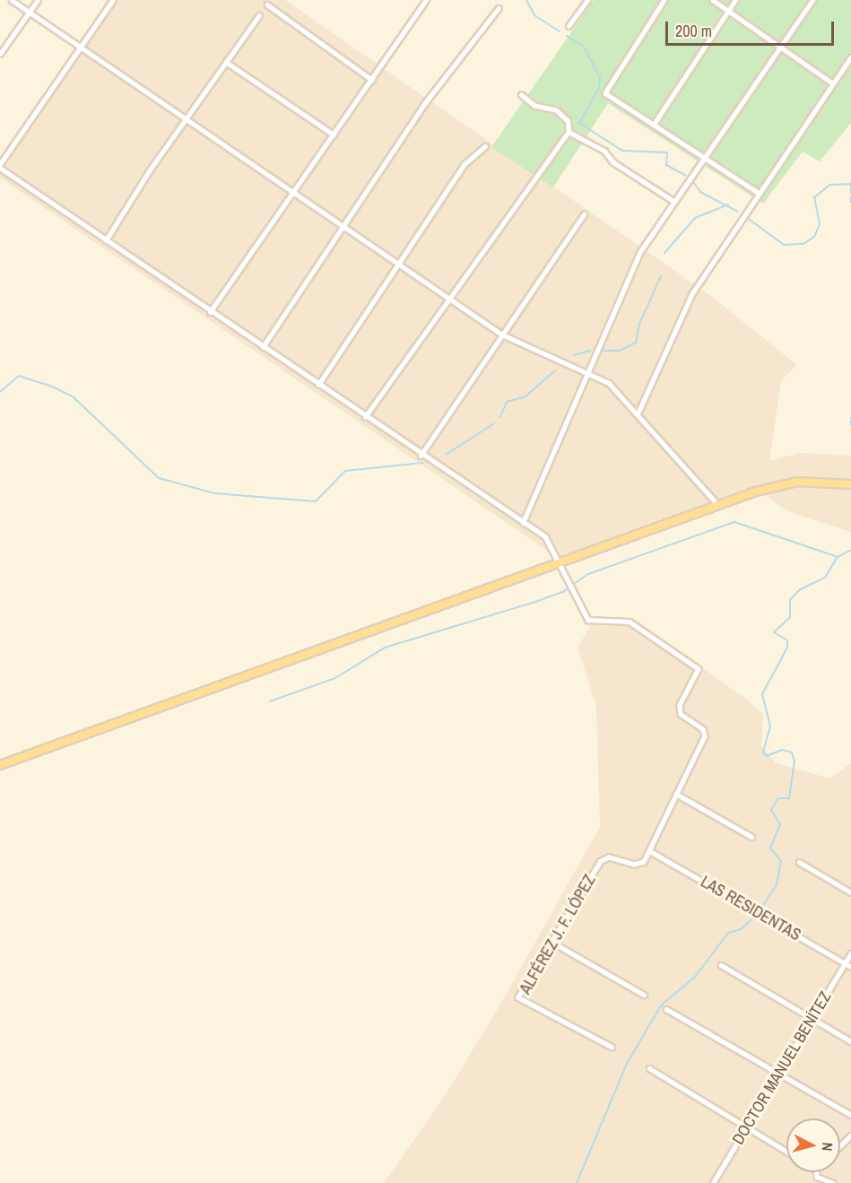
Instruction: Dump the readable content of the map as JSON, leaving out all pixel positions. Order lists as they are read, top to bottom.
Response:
{
  "streets": {
    "street": ["LAS RESIDENTAS", "ALFÉREZ J. F. LÓPEZ", "DOCTOR MANUEL BENÍTEZ"]
  },
  "crossings": [
    ["LAS RESIDENTAS", "ALFÉREZ J. F. LÓPEZ"],
    ["LAS RESIDENTAS", "DOCTOR MANUEL BENÍTEZ"]
  ],
  "scale_bar": "200 m",
  "north": "right"
}
